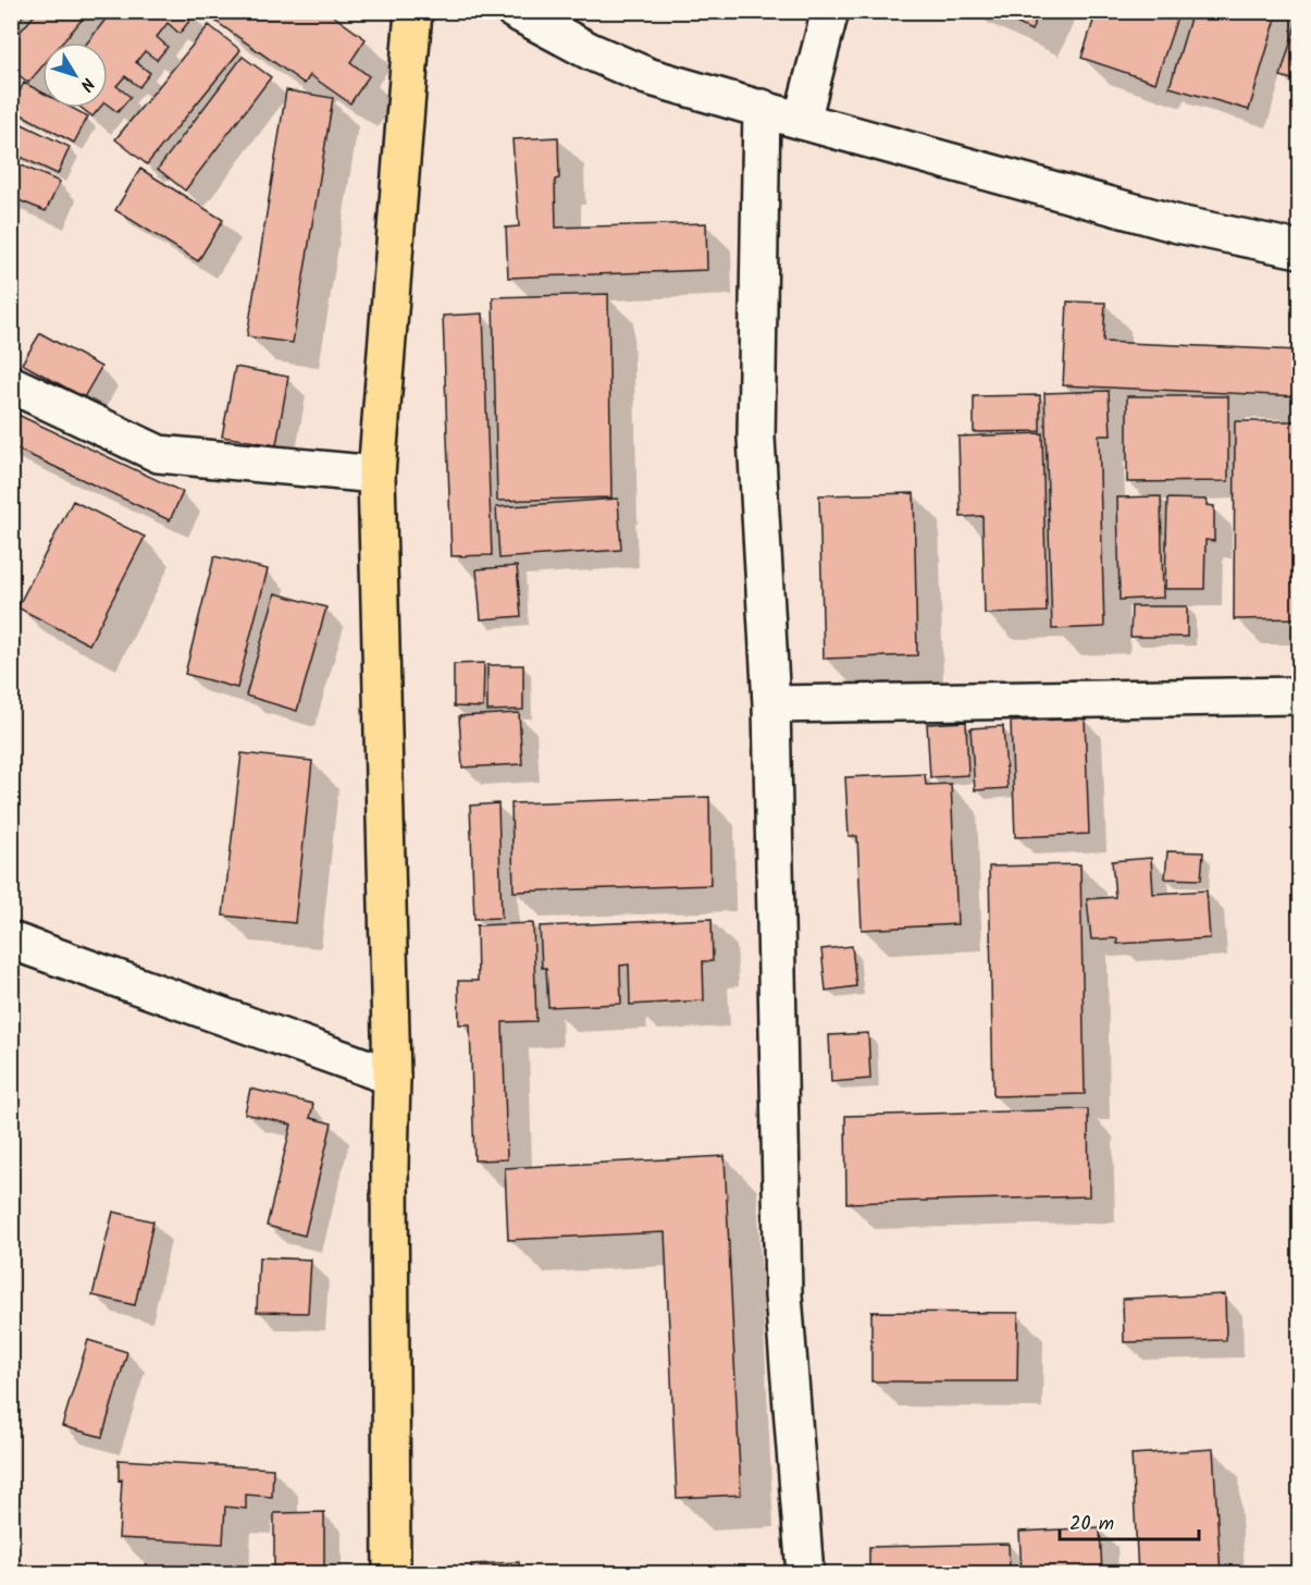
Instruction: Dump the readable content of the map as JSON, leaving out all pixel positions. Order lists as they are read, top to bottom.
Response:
{
  "scale_bar": "20 m",
  "north": "bottom right"
}
